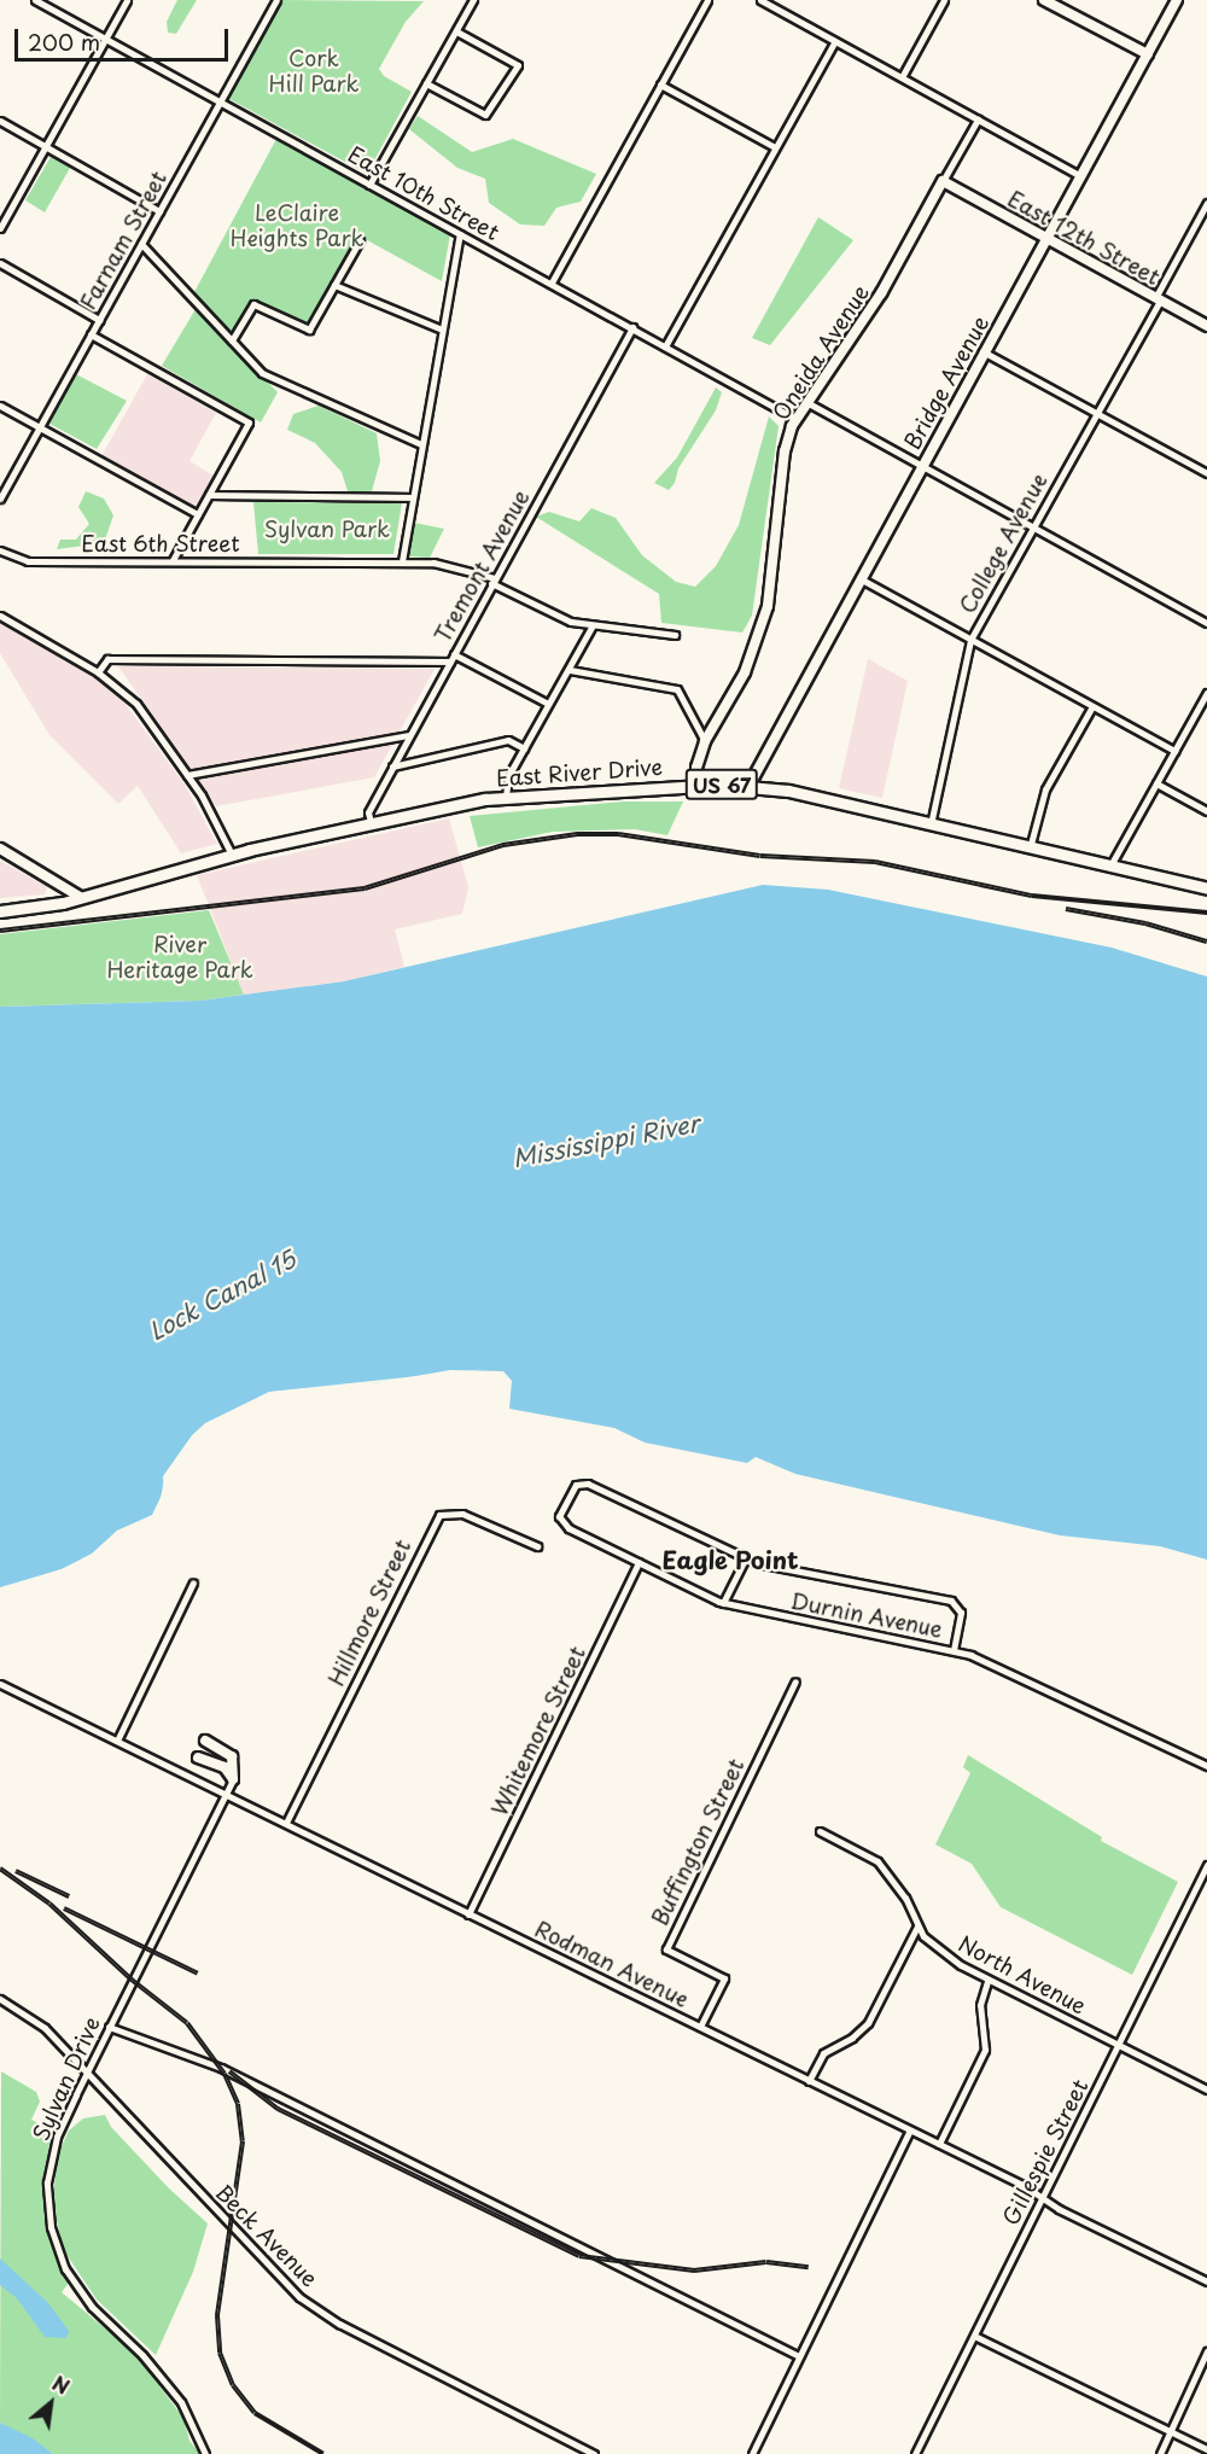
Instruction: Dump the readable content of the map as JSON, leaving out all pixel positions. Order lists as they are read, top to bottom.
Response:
{
  "streets": {
    "main road": ["East River Drive", "US 67"],
    "street": [
      "East 10th Street",
      "East 12th Street",
      "Farnam Street",
      "Oneida Avenue",
      "Bridge Avenue",
      "East 6th Street",
      "College Avenue",
      "Tremont Avenue",
      "Hillmore Street",
      "Durnin Avenue",
      "Whitemore Street",
      "Buffington Street",
      "Rodman Avenue",
      "North Avenue",
      "Sylvan Drive",
      "Gillespie Street",
      "Beck Avenue"
    ]
  },
  "crossings": [
    ["East 10th Street", "Farnam Street"],
    ["East 10th Street", "Oneida Avenue"],
    ["East 10th Street", "Tremont Avenue"],
    ["East 12th Street", "Oneida Avenue"],
    ["East 12th Street", "Bridge Avenue"],
    ["East 12th Street", "College Avenue"],
    ["Oneida Avenue", "East River Drive"],
    ["Bridge Avenue", "East River Drive"],
    ["East 6th Street", "Tremont Avenue"],
    ["College Avenue", "East River Drive"],
    ["Tremont Avenue", "East River Drive"],
    ["Hillmore Street", "Rodman Avenue"],
    ["Durnin Avenue", "Whitemore Street"],
    ["Whitemore Street", "Rodman Avenue"],
    ["Buffington Street", "Rodman Avenue"],
    ["Rodman Avenue", "Sylvan Drive"],
    ["Rodman Avenue", "Gillespie Street"],
    ["North Avenue", "Gillespie Street"],
    ["Sylvan Drive", "Beck Avenue"]
  ],
  "districts": ["Eagle Point"],
  "water": ["Mississippi River", "Lock Canal 15"],
  "parks": [
    "Cork Hill Park",
    "LeClaire Heights Park",
    "Sylvan Park",
    "River Heritage Park"
  ],
  "scale_bar": "200 m",
  "north": "top right"
}
